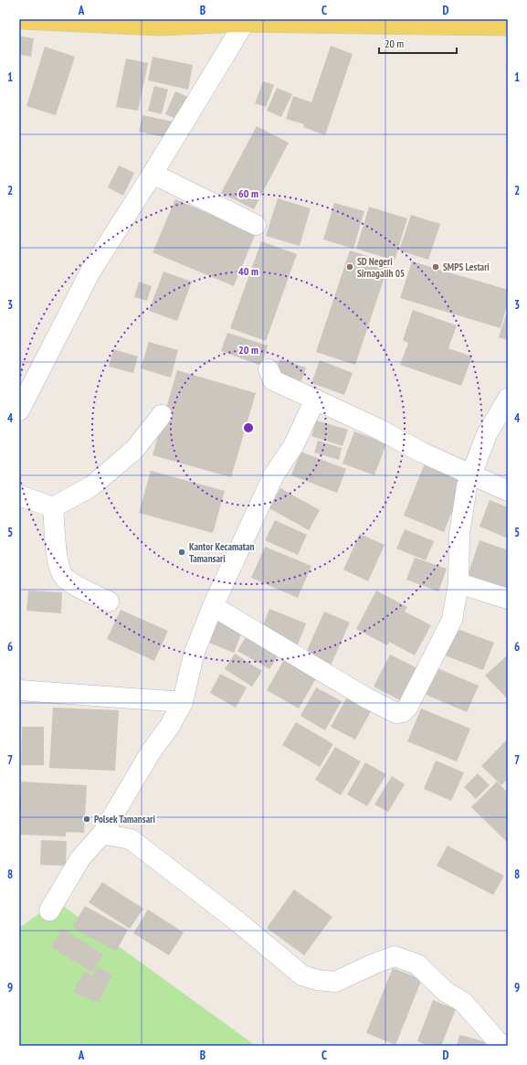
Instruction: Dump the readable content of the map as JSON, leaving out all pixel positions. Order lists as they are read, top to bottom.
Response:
{
  "places": [
    "SD Negeri Sirnagalih 05",
    "SMPS Lestari",
    "Kantor Kecamatan Tamansari",
    "Polsek Tamansari"
  ],
  "scale_bar": "20 m",
  "grid": {
    "columns": [
      "A",
      "B",
      "C",
      "D"
    ],
    "rows": [
      "1",
      "2",
      "3",
      "4",
      "5",
      "6",
      "7",
      "8",
      "9"
    ]
  },
  "rings": ["60 m", "40 m", "20 m"]
}
